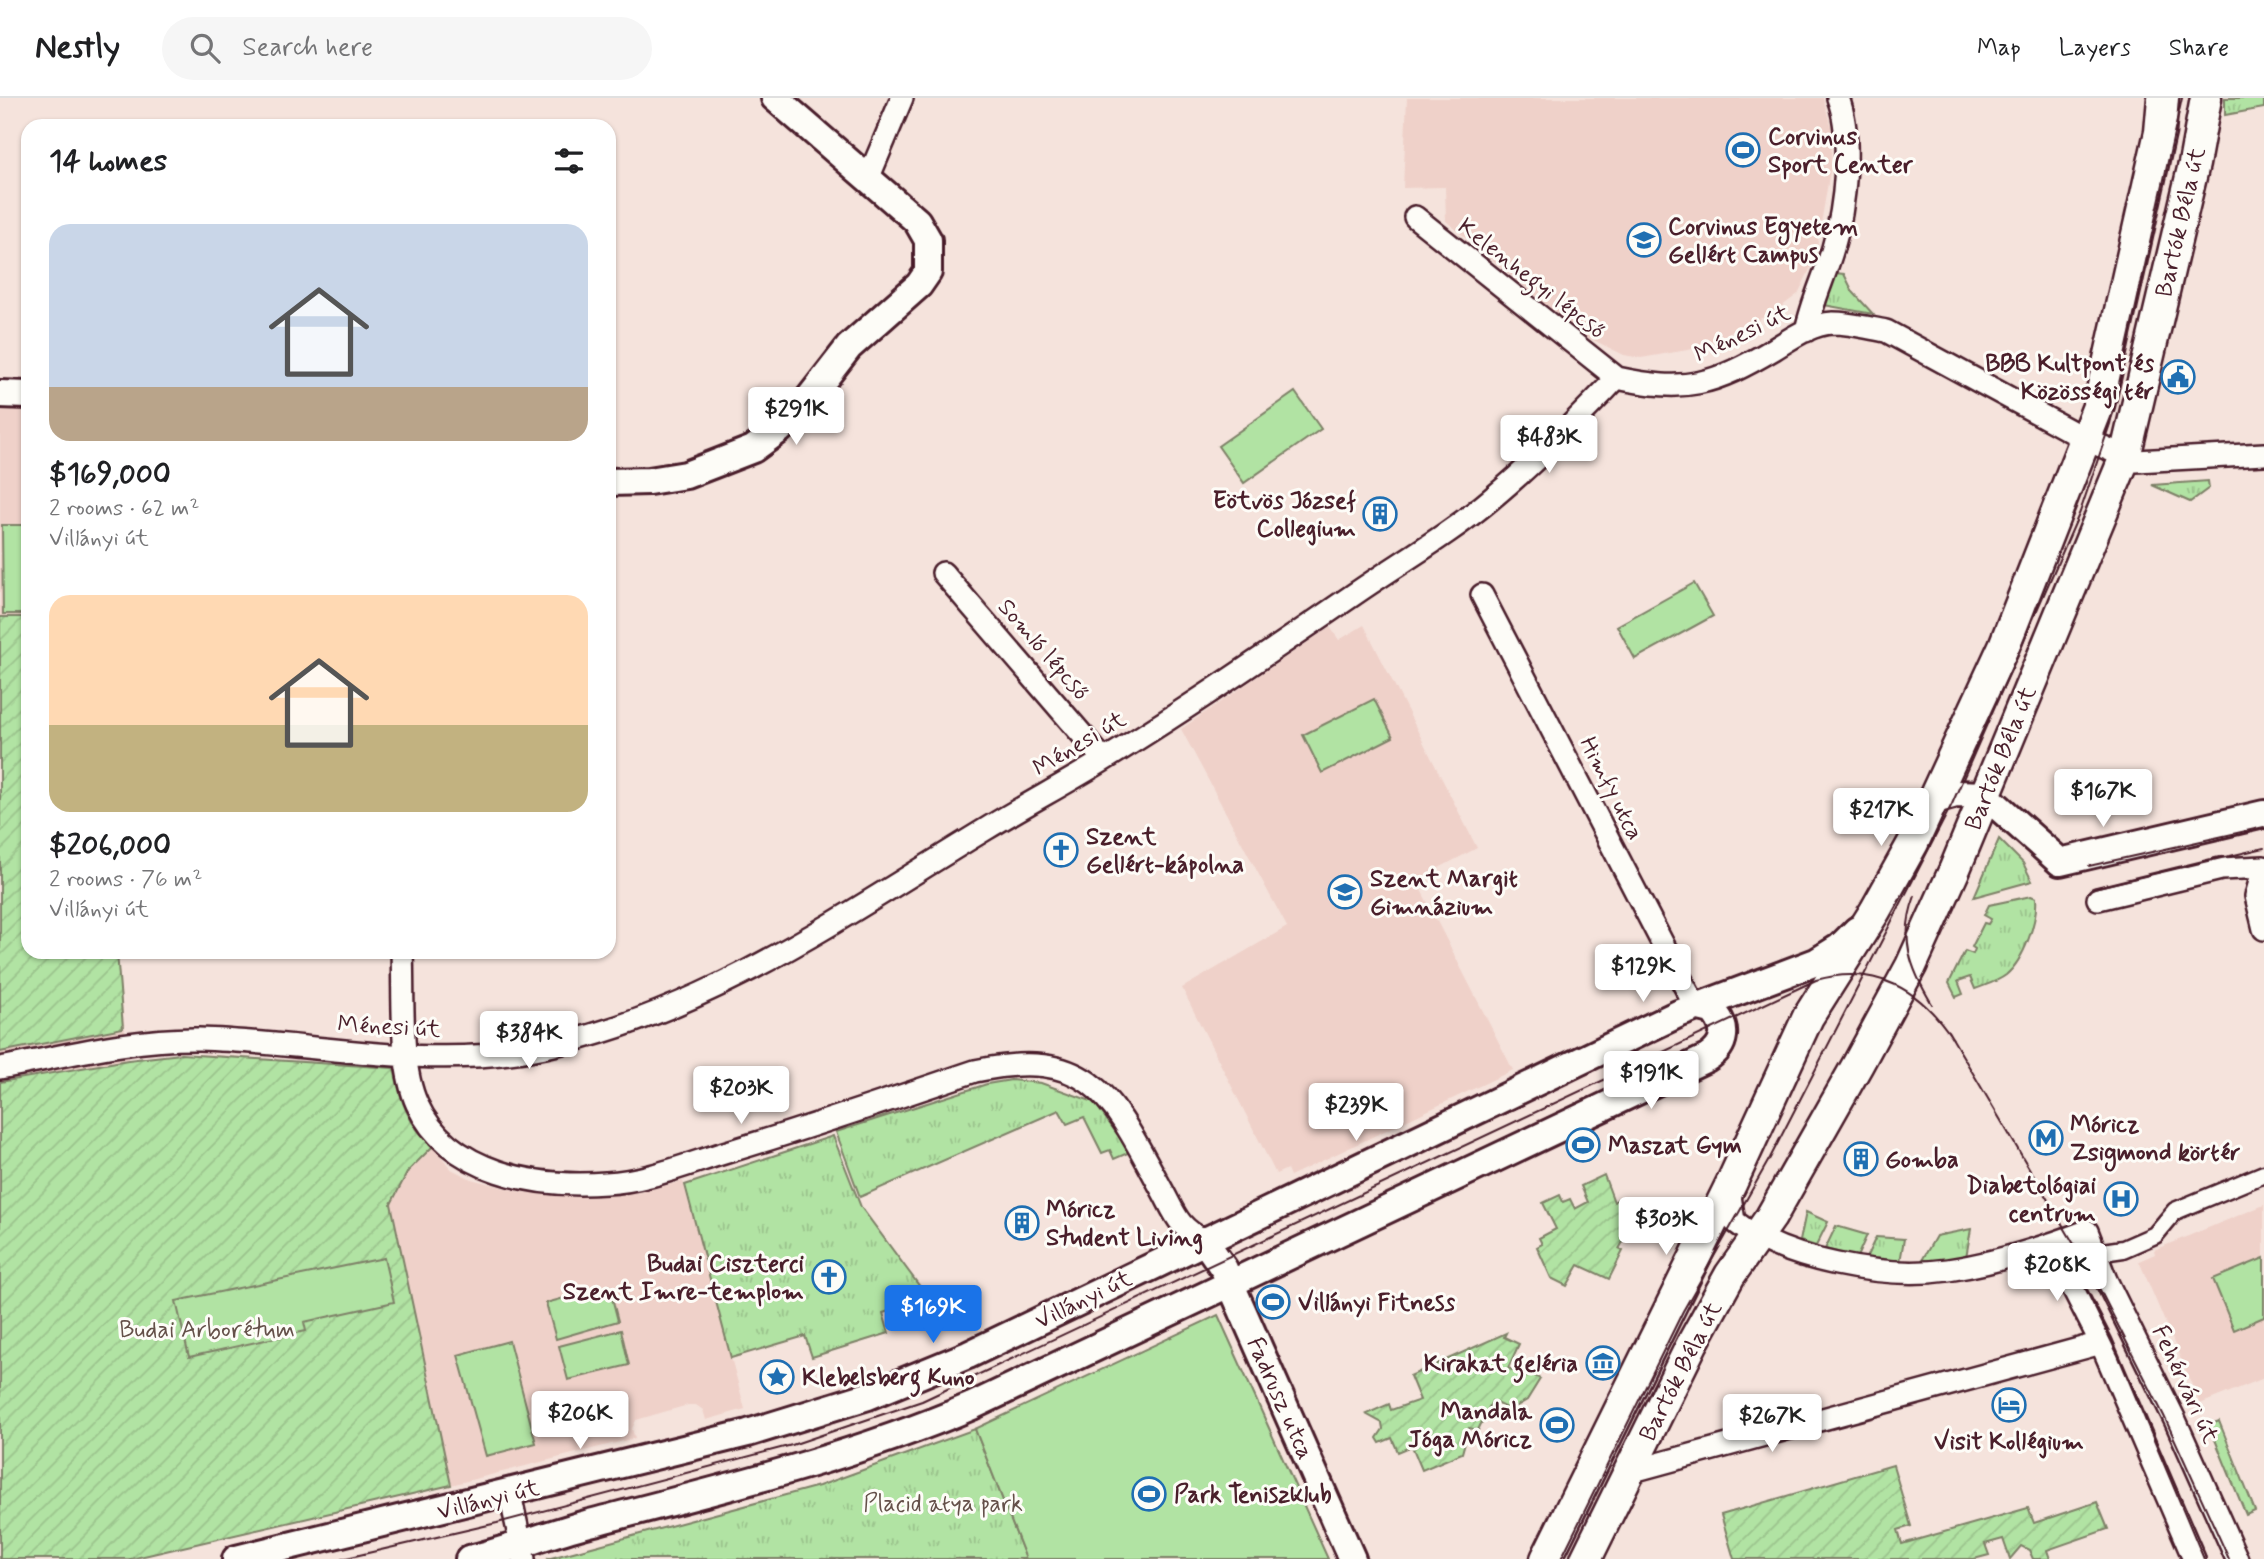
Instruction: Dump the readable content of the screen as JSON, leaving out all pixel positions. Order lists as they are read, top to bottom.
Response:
{
  "streets": {
    "main road": ["Bartók Béla út"],
    "street": [
      "Kelenhegyi lépcső",
      "Ménesi út",
      "Somló lépcső",
      "Himfy utca",
      "Villányi út",
      "Fehérvári út",
      "Fadrusz utca"
    ]
  },
  "crossings": [
    ["Bartók Béla út", "Ménesi út"],
    ["Bartók Béla út", "Villányi út"],
    ["Kelenhegyi lépcső", "Ménesi út"],
    ["Ménesi út", "Somló lépcső"],
    ["Himfy utca", "Villányi út"],
    ["Villányi út", "Fadrusz utca"]
  ],
  "parks": ["Budai Arborétum", "Placid atya park"],
  "places": {
    "sports": [
      "Corvinus Sport Center",
      "Maszat Gym",
      "Villányi Fitness",
      "Mandala Jóga Móricz",
      "Park Teniszklub"
    ],
    "school or university": ["Corvinus Egyetem Gellért Campus", "Szent Margit Gimnázium"],
    "public building": ["BBB Kultpont és Közösségi tér"],
    "building": ["Eötvös József Collegium", "Gomba", "Móricz Student Living"],
    "church": ["Szent Gellért-kápolna", "Budai Ciszterci Szent Imre-templom"],
    "metro station": ["Móricz Zsigmond körtér"],
    "hospital": ["Diabetológiai centrum"],
    "museum": ["Kirakat geléria"],
    "place": ["Klebelsberg Kuno"],
    "hotel": ["Visit Kollégium"]
  },
  "page": {
    "header": "Nestly",
    "search": "Search here",
    "nav": ["Map", "Layers", "Share"],
    "heading": "14 homes",
    "list": [
      {
        "name": "$169,000",
        "note": "2 rooms · 62 m² · Villányi út"
      },
      {
        "name": "$206,000",
        "note": "2 rooms · 76 m² · Villányi út"
      }
    ],
    "price": [
      "$291K",
      "$483K",
      "$167K",
      "$217K",
      "$129K",
      "$384K",
      "$191K",
      "$203K",
      "$239K",
      "$303K",
      "$208K",
      "$169K",
      "$206K",
      "$267K"
    ]
  }
}
